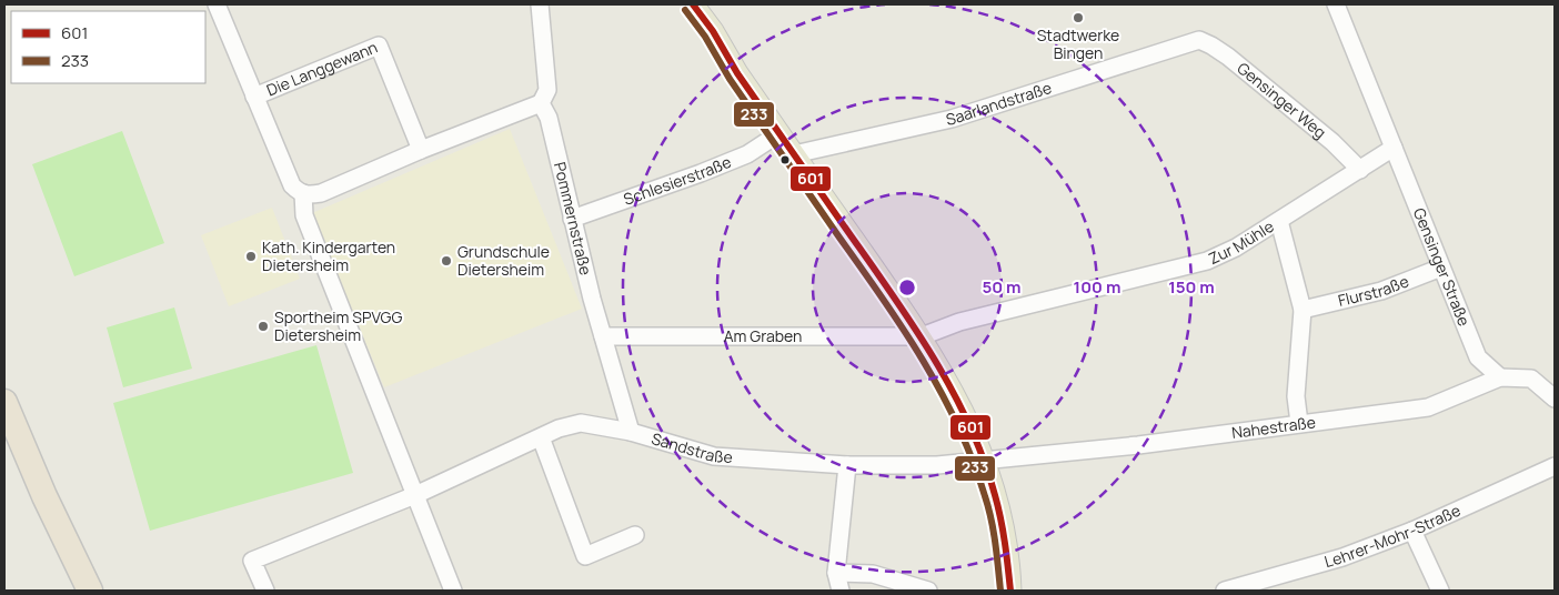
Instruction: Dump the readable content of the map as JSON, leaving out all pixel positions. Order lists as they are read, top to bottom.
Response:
{
  "streets": {
    "street": [
      "Die Langgewann",
      "Gensinger Weg",
      "Saarlandstraße",
      "Schlesierstraße",
      "Pommernstraße",
      "Zur Mühle",
      "Gensinger Straße",
      "Flurstraße",
      "Am Graben",
      "Nahestraße",
      "Sandstraße",
      "Lehrer-Mohr-Straße"
    ]
  },
  "crossings": [
    ["Gensinger Weg", "Saarlandstraße"],
    ["Gensinger Weg", "Zur Mühle"],
    ["Schlesierstraße", "Pommernstraße"],
    ["Pommernstraße", "Am Graben"],
    ["Pommernstraße", "Sandstraße"],
    ["Zur Mühle", "Gensinger Straße"],
    ["Zur Mühle", "Am Graben"],
    ["Gensinger Straße", "Flurstraße"],
    ["Gensinger Straße", "Nahestraße"],
    ["Nahestraße", "Sandstraße"]
  ],
  "places": [
    "Stadtwerke Bingen",
    "Kath. Kindergarten Dietersheim",
    "Grundschule Dietersheim",
    "Sportheim SPVGG Dietersheim"
  ],
  "lines": ["transit line 601", "transit line 233"],
  "legend": ["601", "233"],
  "rings": ["50 m", "100 m", "150 m"]
}
